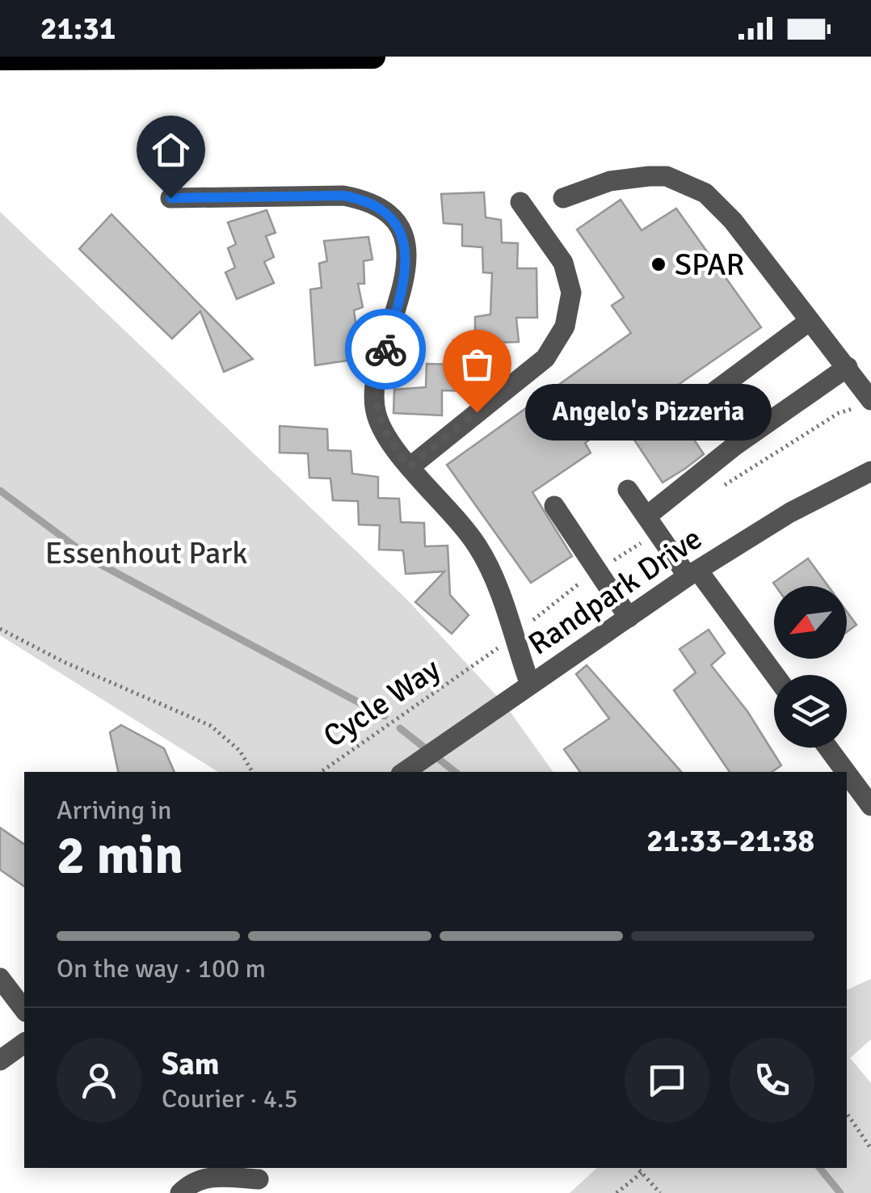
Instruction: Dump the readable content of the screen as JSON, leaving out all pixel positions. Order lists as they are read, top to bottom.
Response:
{
  "streets": {
    "street": ["Randpark Drive"],
    "path": ["Cycle Way"]
  },
  "parks": ["Essenhout Park"],
  "places": ["SPAR", "Angelo's Pizzeria"],
  "north": "bottom left",
  "page": {
    "status": "21:31",
    "bubble": "Angelo's Pizzeria",
    "heading": ["2 min", "Arriving in", "21:33–21:38"],
    "panel": ["Sam", "Courier · 4.5"],
    "bar": "On the way · 100 m"
  }
}
